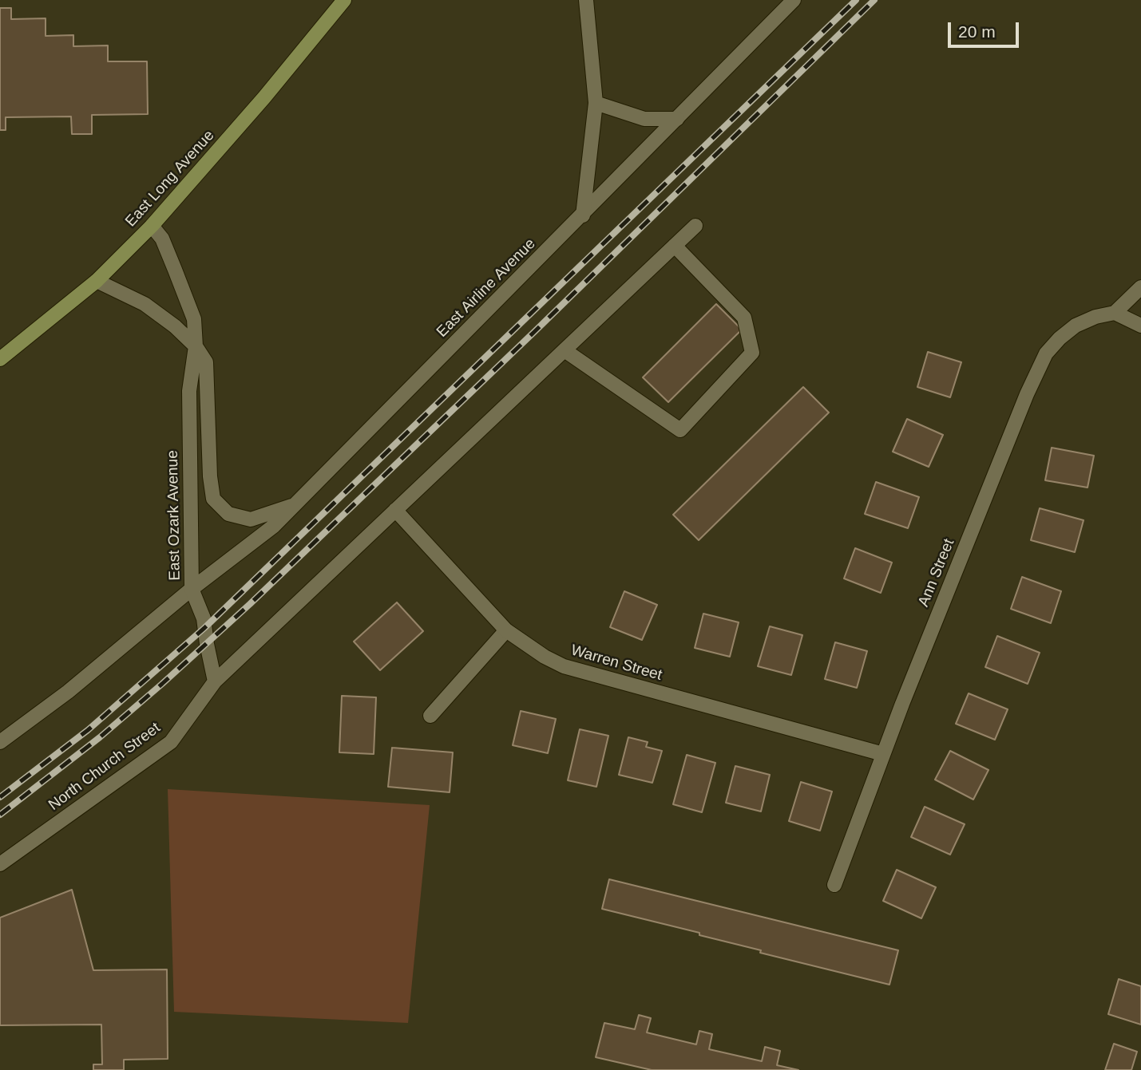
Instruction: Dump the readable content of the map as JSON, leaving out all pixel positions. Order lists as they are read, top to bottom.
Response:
{
  "streets": {
    "main road": ["East Long Avenue"],
    "street": [
      "East Airline Avenue",
      "East Ozark Avenue",
      "Ann Street",
      "Warren Street",
      "North Church Street"
    ]
  },
  "crossings": [
    ["East Long Avenue", "East Ozark Avenue"],
    ["East Airline Avenue", "East Ozark Avenue"],
    ["East Ozark Avenue", "North Church Street"],
    ["Ann Street", "Warren Street"]
  ],
  "scale_bar": "20 m"
}
